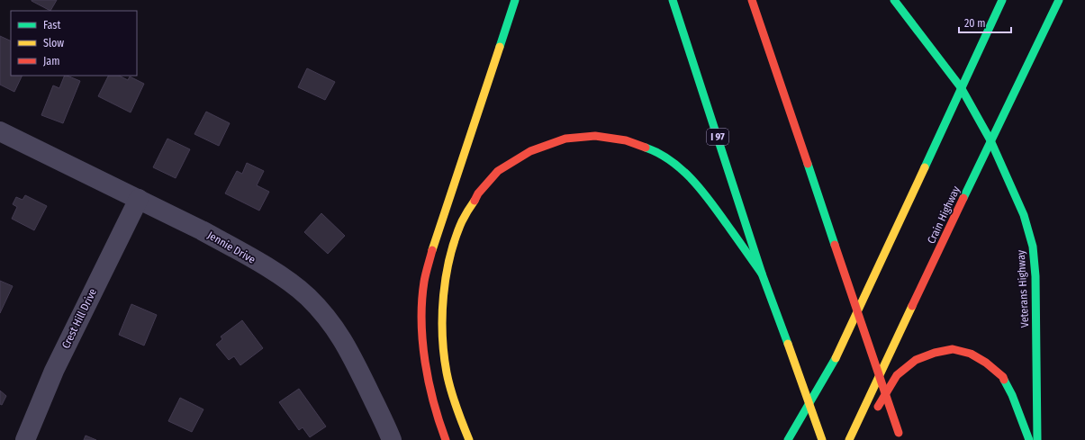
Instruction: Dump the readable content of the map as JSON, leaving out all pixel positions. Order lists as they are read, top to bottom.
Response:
{
  "streets": {
    "main road": ["I 97", "Crain Highway", "Veterans Highway"],
    "street": ["Jennie Drive", "Crest Hill Drive"]
  },
  "crossings": [
    ["Crain Highway", "Veterans Highway"],
    ["Jennie Drive", "Crest Hill Drive"]
  ],
  "legend": ["Fast", "Slow", "Jam"],
  "scale_bar": "20 m"
}
